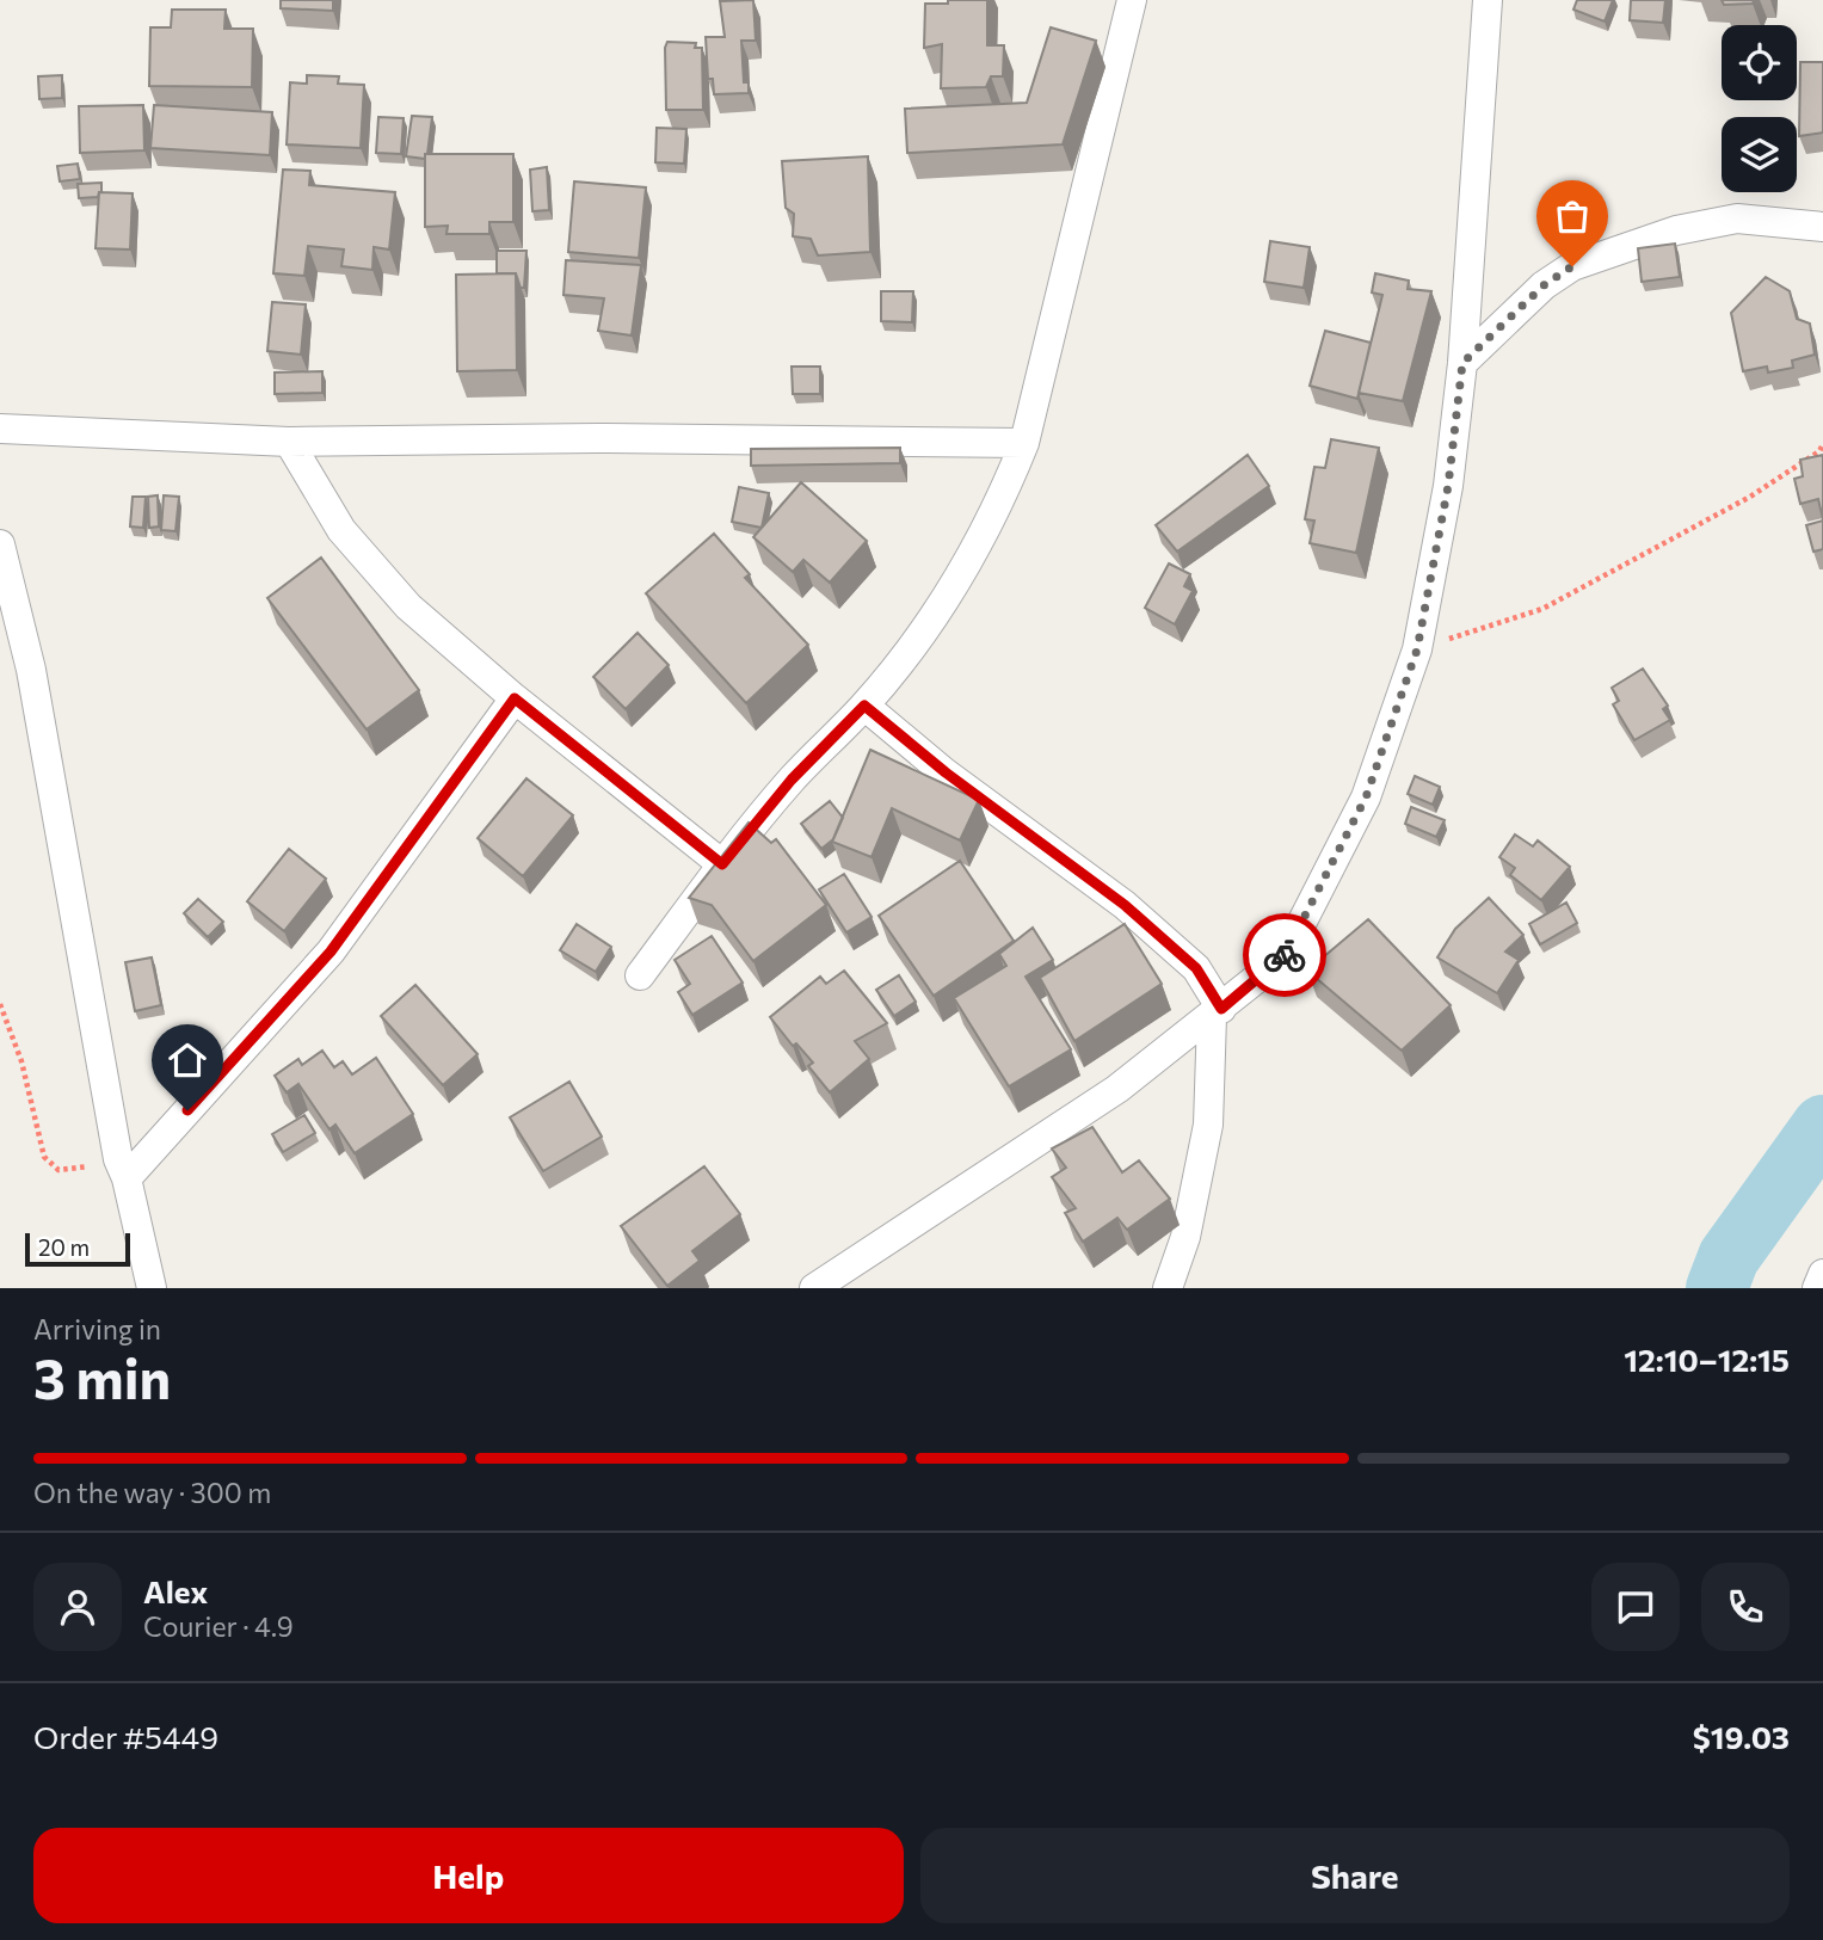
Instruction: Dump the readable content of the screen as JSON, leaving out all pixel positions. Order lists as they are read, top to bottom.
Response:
{
  "scale_bar": "20 m",
  "page": {
    "scale": "20 m",
    "heading": ["3 min", "Arriving in", "12:10–12:15"],
    "panel": [
      "Alex",
      "Courier · 4.9",
      "Order #5449",
      "$19.03"
    ],
    "bar": "On the way · 300 m",
    "buttons": ["Help", "Share"]
  }
}
